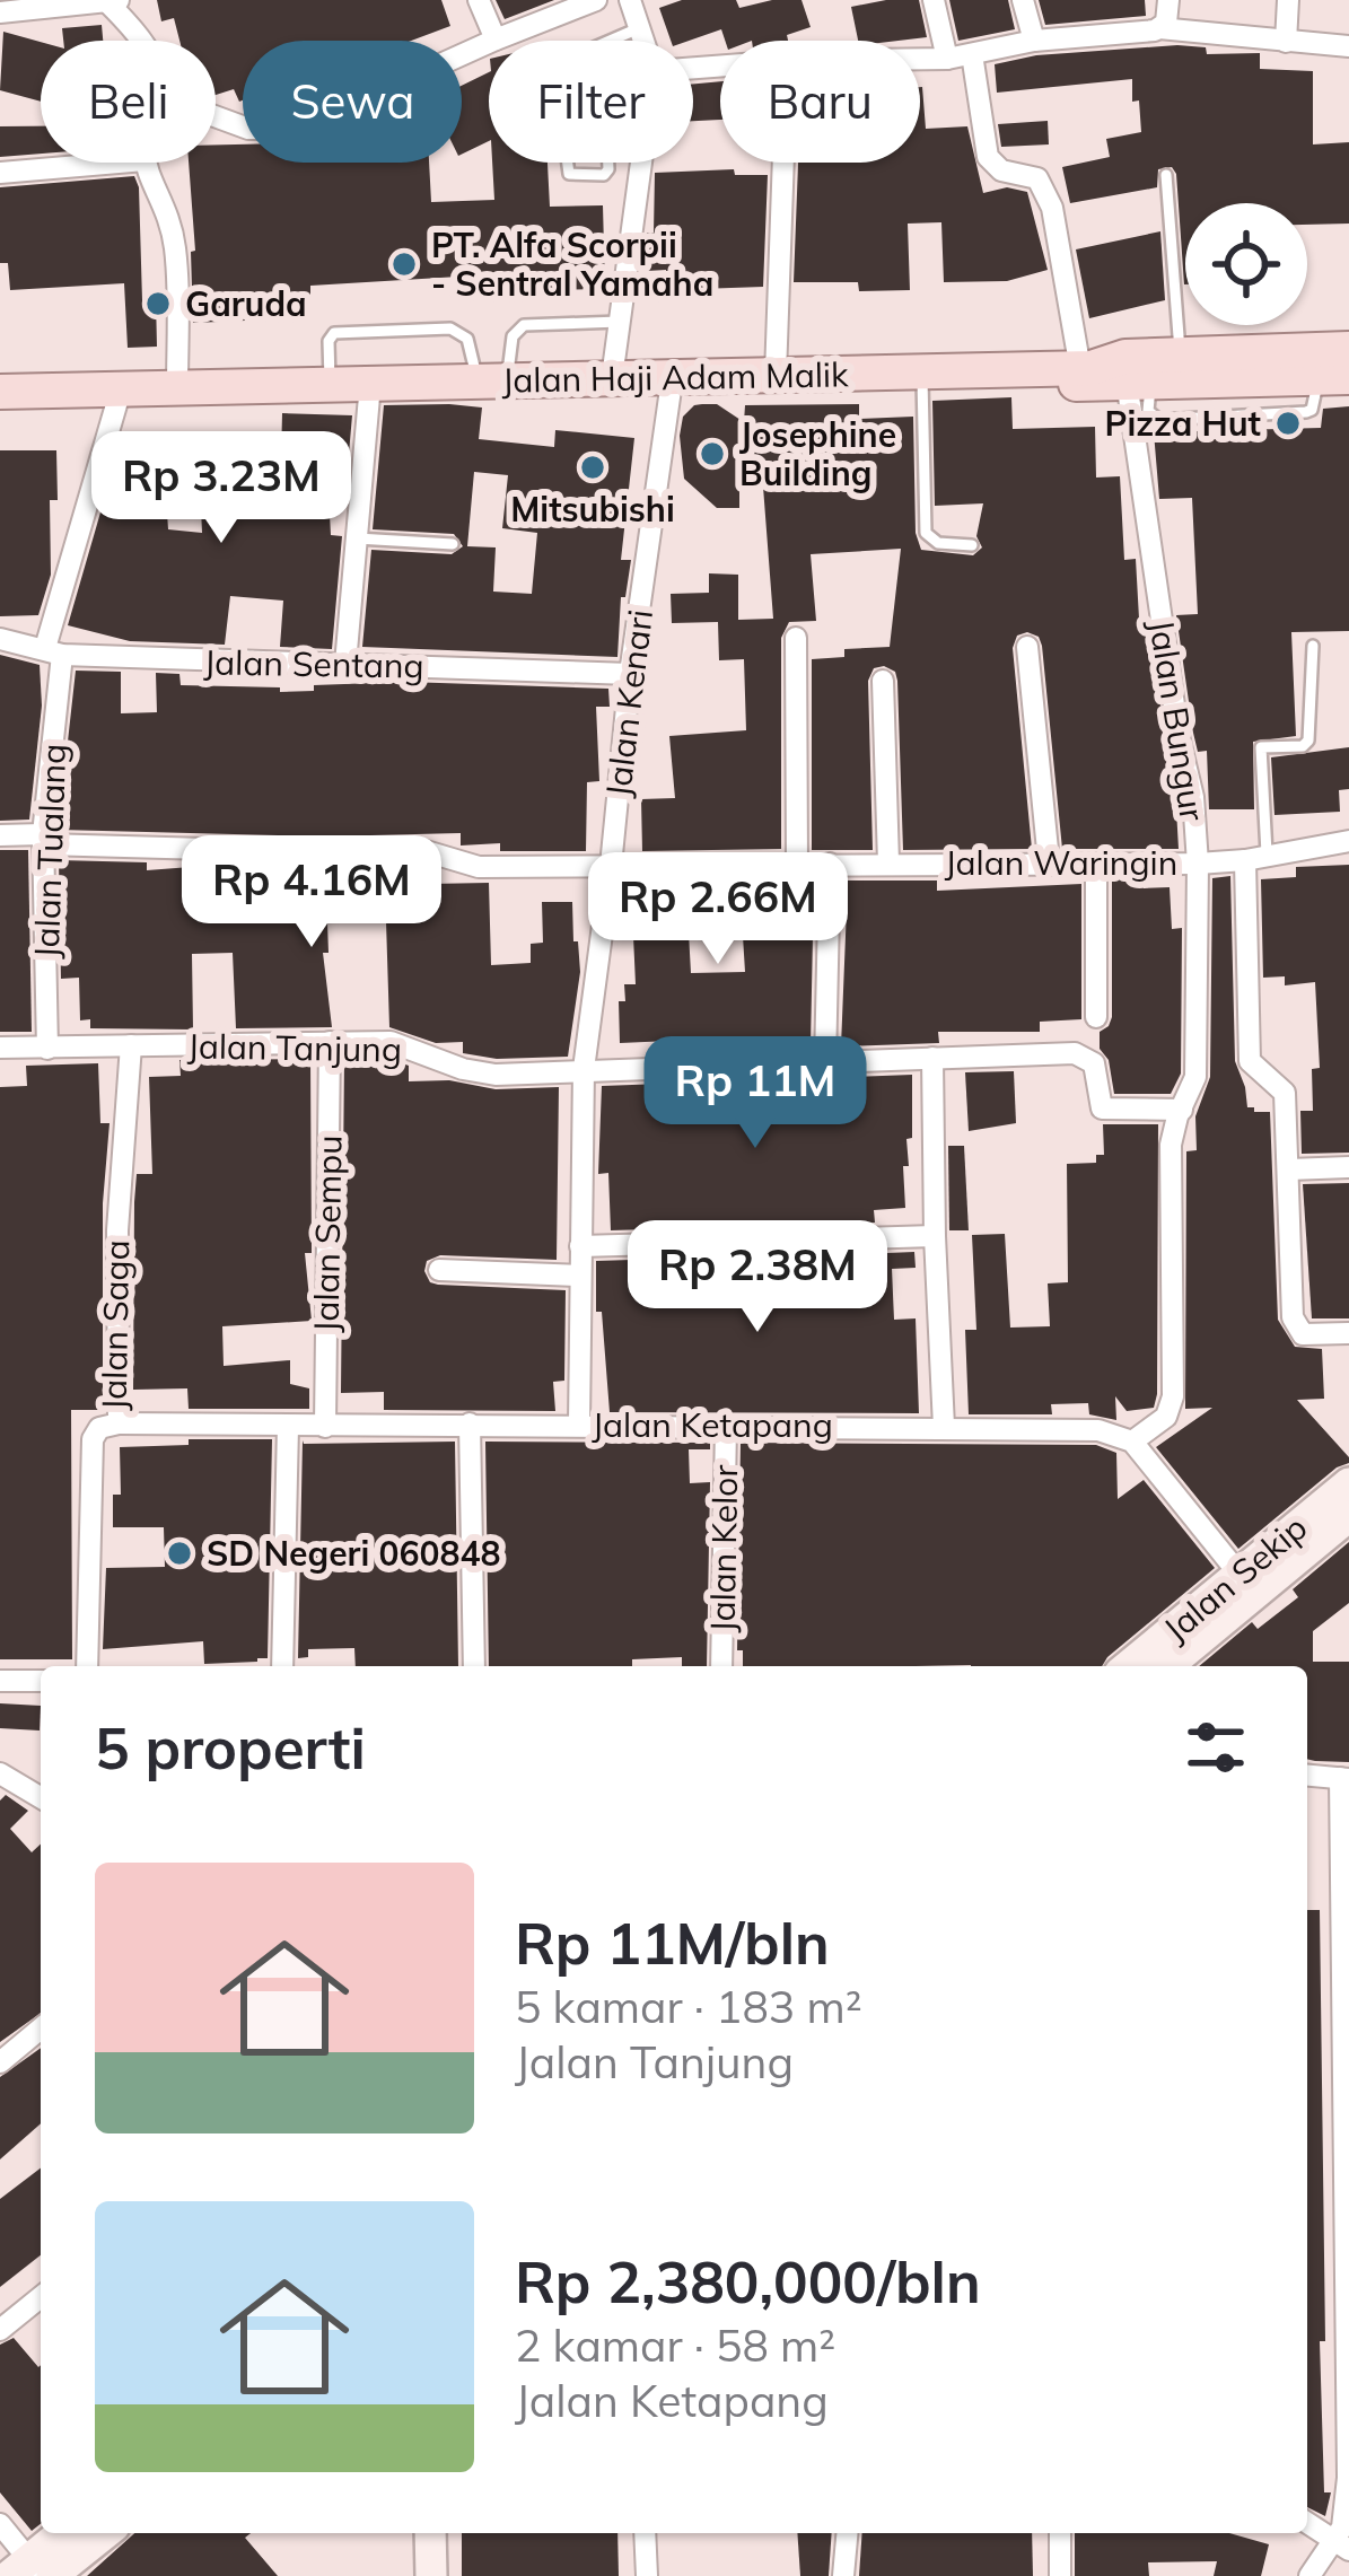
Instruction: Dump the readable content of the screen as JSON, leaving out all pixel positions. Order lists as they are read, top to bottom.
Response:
{
  "streets": {
    "main road": ["Jalan Haji Adam Malik"],
    "street": [
      "Jalan Sentang",
      "Jalan Kenari",
      "Jalan Bungur",
      "Jalan Tualang",
      "Jalan Waringin",
      "Jalan Tanjung",
      "Jalan Sempu",
      "Jalan Saga",
      "Jalan Ketapang",
      "Jalan Kelor",
      "Jalan Sekip"
    ]
  },
  "crossings": [
    ["Jalan Haji Adam Malik", "Jalan Bungur"],
    ["Jalan Haji Adam Malik", "Jalan Tualang"],
    ["Jalan Sentang", "Jalan Kenari"],
    ["Jalan Sentang", "Jalan Tualang"],
    ["Jalan Kenari", "Jalan Waringin"],
    ["Jalan Kenari", "Jalan Tanjung"],
    ["Jalan Kenari", "Jalan Ketapang"],
    ["Jalan Bungur", "Jalan Waringin"],
    ["Jalan Bungur", "Jalan Tanjung"],
    ["Jalan Bungur", "Jalan Ketapang"],
    ["Jalan Tualang", "Jalan Waringin"],
    ["Jalan Tualang", "Jalan Tanjung"],
    ["Jalan Tanjung", "Jalan Sempu"],
    ["Jalan Tanjung", "Jalan Saga"],
    ["Jalan Sempu", "Jalan Ketapang"],
    ["Jalan Saga", "Jalan Ketapang"],
    ["Jalan Ketapang", "Jalan Kelor"]
  ],
  "places": [
    "PT. Alfa Scorpii - Sentral Yamaha",
    "Garuda",
    "Pizza Hut",
    "Josephine Building",
    "Mitsubishi",
    "SD Negeri 060848"
  ],
  "page": {
    "chip": [
      "Beli",
      "Sewa",
      "Filter",
      "Baru"
    ],
    "price": [
      "Rp 3.23M",
      "Rp 4.16M",
      "Rp 2.66M",
      "Rp 11M",
      "Rp 2.38M"
    ],
    "heading": "5 properti",
    "list": [
      {
        "name": "Rp 11M/bln",
        "note": "5 kamar · 183 m² · Jalan Tanjung"
      },
      {
        "name": "Rp 2,380,000/bln",
        "note": "2 kamar · 58 m² · Jalan Ketapang"
      }
    ]
  }
}
